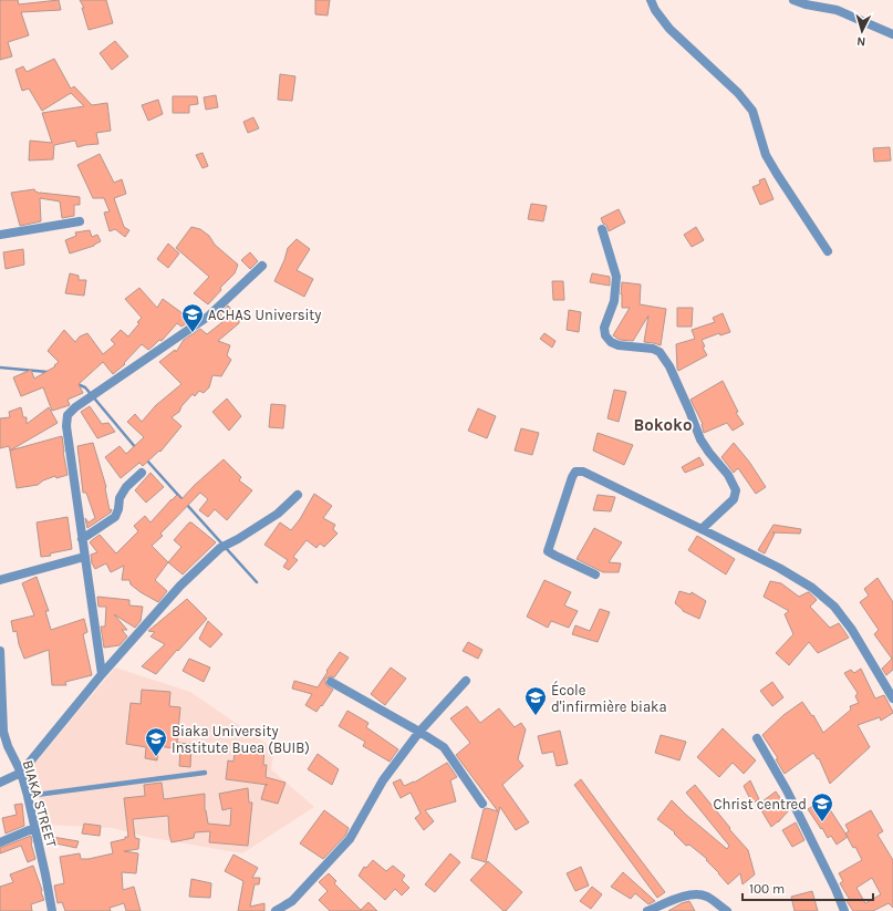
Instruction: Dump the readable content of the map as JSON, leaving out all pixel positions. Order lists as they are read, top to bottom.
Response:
{
  "streets": {
    "street": ["BIAKA STREET"]
  },
  "districts": ["Bokoko"],
  "places": {
    "school or university": [
      "ACHAS University",
      "École d'infirmière biaka",
      "Biaka University Institute Buea (BUIB)",
      "Christ centred"
    ]
  },
  "scale_bar": "100 m",
  "north": "bottom"
}
